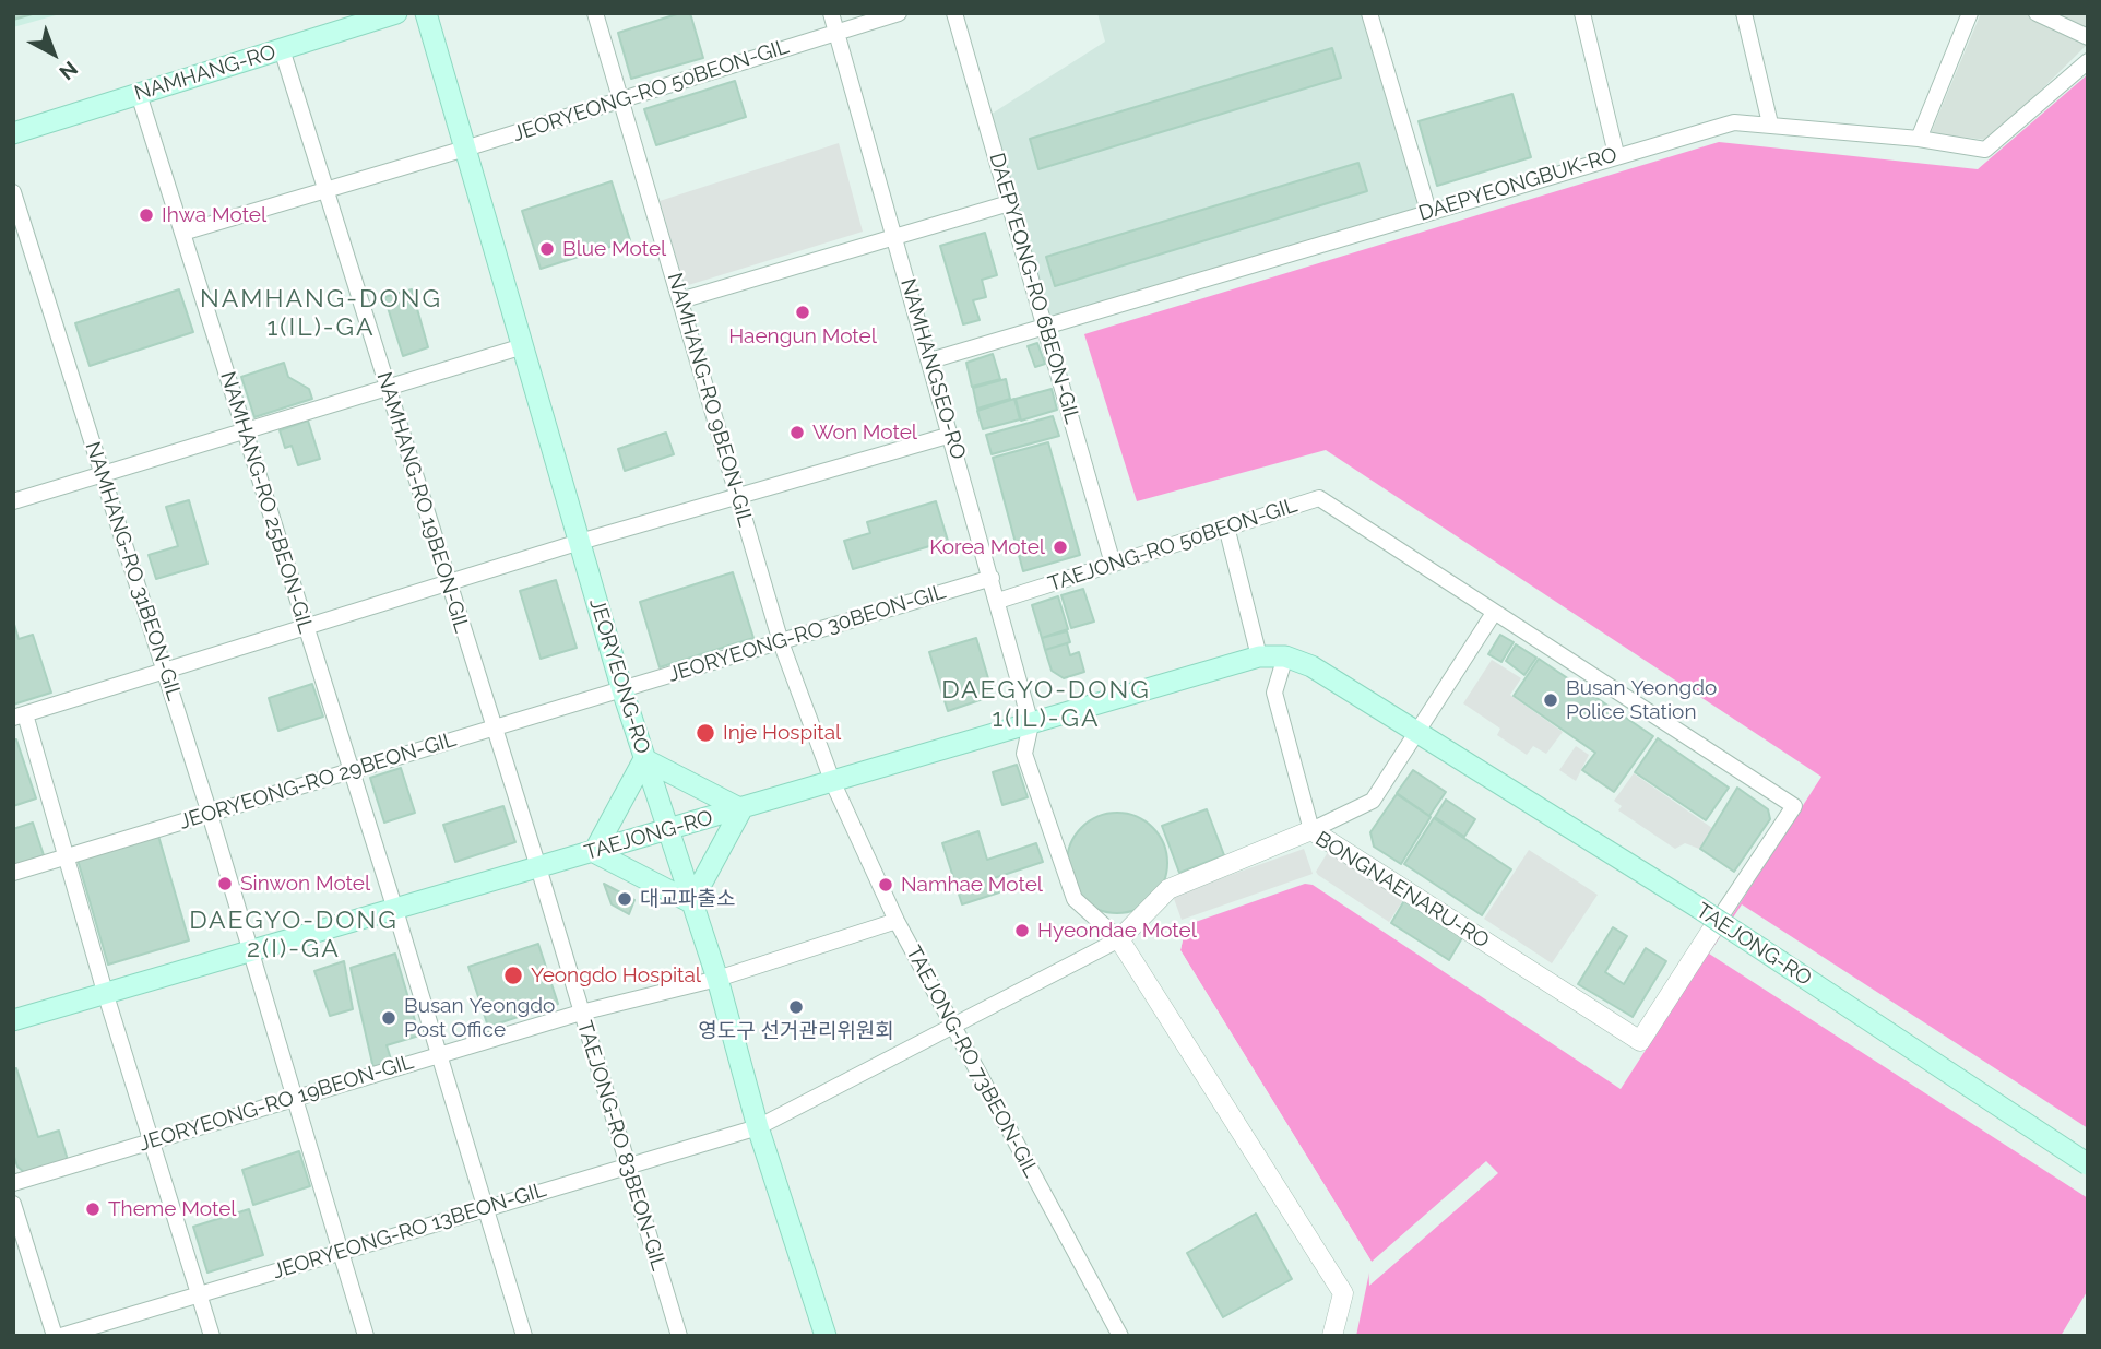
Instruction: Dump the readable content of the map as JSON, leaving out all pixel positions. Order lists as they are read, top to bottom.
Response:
{
  "streets": {
    "main road": ["NAMHANG-RO", "JEORYEONG-RO", "TAEJONG-RO"],
    "street": [
      "JEORYEONG-RO 50BEON-GIL",
      "DAEPYEONGBUK-RO",
      "DAEPYEONG-RO 6BEON-GIL",
      "NAMHANGSEO-RO",
      "NAMHANG-RO 9BEON-GIL",
      "NAMHANG-RO 25BEON-GIL",
      "NAMHANG-RO 19BEON-GIL",
      "TAEJONG-RO 50BEON-GIL",
      "NAMHANG-RO 31BEON-GIL",
      "JEORYEONG-RO 30BEON-GIL",
      "JEORYEONG-RO 29BEON-GIL",
      "BONGNAENARU-RO",
      "TAEJONG-RO 73BEON-GIL",
      "JEORYEONG-RO 19BEON-GIL",
      "TAEJONG-RO 83BEON-GIL",
      "JEORYEONG-RO 13BEON-GIL"
    ]
  },
  "crossings": [
    ["NAMHANG-RO", "NAMHANG-RO 25BEON-GIL"],
    ["NAMHANG-RO", "NAMHANG-RO 19BEON-GIL"],
    ["JEORYEONG-RO 50BEON-GIL", "NAMHANGSEO-RO"],
    ["JEORYEONG-RO 50BEON-GIL", "NAMHANG-RO 9BEON-GIL"],
    ["JEORYEONG-RO 50BEON-GIL", "NAMHANG-RO 25BEON-GIL"],
    ["JEORYEONG-RO 50BEON-GIL", "NAMHANG-RO 19BEON-GIL"],
    ["JEORYEONG-RO 50BEON-GIL", "JEORYEONG-RO"],
    ["DAEPYEONGBUK-RO", "DAEPYEONG-RO 6BEON-GIL"],
    ["DAEPYEONGBUK-RO", "NAMHANGSEO-RO"],
    ["DAEPYEONG-RO 6BEON-GIL", "TAEJONG-RO 50BEON-GIL"],
    ["NAMHANGSEO-RO", "TAEJONG-RO 50BEON-GIL"],
    ["NAMHANGSEO-RO", "JEORYEONG-RO 30BEON-GIL"],
    ["NAMHANGSEO-RO", "TAEJONG-RO"],
    ["NAMHANG-RO 9BEON-GIL", "JEORYEONG-RO 30BEON-GIL"],
    ["NAMHANG-RO 9BEON-GIL", "TAEJONG-RO"],
    ["NAMHANG-RO 9BEON-GIL", "TAEJONG-RO 73BEON-GIL"],
    ["NAMHANG-RO 25BEON-GIL", "JEORYEONG-RO 29BEON-GIL"],
    ["NAMHANG-RO 25BEON-GIL", "TAEJONG-RO"],
    ["NAMHANG-RO 25BEON-GIL", "JEORYEONG-RO 19BEON-GIL"],
    ["NAMHANG-RO 25BEON-GIL", "JEORYEONG-RO 13BEON-GIL"],
    ["NAMHANG-RO 19BEON-GIL", "JEORYEONG-RO 29BEON-GIL"],
    ["NAMHANG-RO 19BEON-GIL", "TAEJONG-RO"],
    ["NAMHANG-RO 19BEON-GIL", "TAEJONG-RO 83BEON-GIL"],
    ["NAMHANG-RO 31BEON-GIL", "JEORYEONG-RO 29BEON-GIL"],
    ["NAMHANG-RO 31BEON-GIL", "TAEJONG-RO"],
    ["NAMHANG-RO 31BEON-GIL", "JEORYEONG-RO 19BEON-GIL"],
    ["NAMHANG-RO 31BEON-GIL", "JEORYEONG-RO 13BEON-GIL"],
    ["JEORYEONG-RO 30BEON-GIL", "JEORYEONG-RO"],
    ["JEORYEONG-RO 30BEON-GIL", "JEORYEONG-RO 29BEON-GIL"],
    ["JEORYEONG-RO", "JEORYEONG-RO 29BEON-GIL"],
    ["JEORYEONG-RO", "TAEJONG-RO"],
    ["JEORYEONG-RO", "JEORYEONG-RO 19BEON-GIL"],
    ["JEORYEONG-RO", "JEORYEONG-RO 13BEON-GIL"],
    ["TAEJONG-RO", "TAEJONG-RO 73BEON-GIL"],
    ["TAEJONG-RO", "TAEJONG-RO 83BEON-GIL"],
    ["BONGNAENARU-RO", "JEORYEONG-RO 13BEON-GIL"],
    ["TAEJONG-RO 73BEON-GIL", "JEORYEONG-RO 19BEON-GIL"],
    ["TAEJONG-RO 73BEON-GIL", "JEORYEONG-RO 13BEON-GIL"],
    ["JEORYEONG-RO 19BEON-GIL", "TAEJONG-RO 83BEON-GIL"],
    ["TAEJONG-RO 83BEON-GIL", "JEORYEONG-RO 13BEON-GIL"]
  ],
  "districts": ["NAMHANG-DONG 1(IL)-GA", "DAEGYO-DONG 1(IL)-GA", "DAEGYO-DONG 2(I)-GA"],
  "places": [
    "Ihwa Motel",
    "Blue Motel",
    "Haengun Motel",
    "Won Motel",
    "Korea Motel",
    "Busan Yeongdo Police Station",
    "Inje Hospital",
    "Sinwon Motel",
    "Namhae Motel",
    "대교파출소",
    "Hyeondae Motel",
    "Yeongdo Hospital",
    "영도구 선거관리위원회",
    "Busan Yeongdo Post Office",
    "Theme Motel"
  ],
  "north": "bottom right"
}
